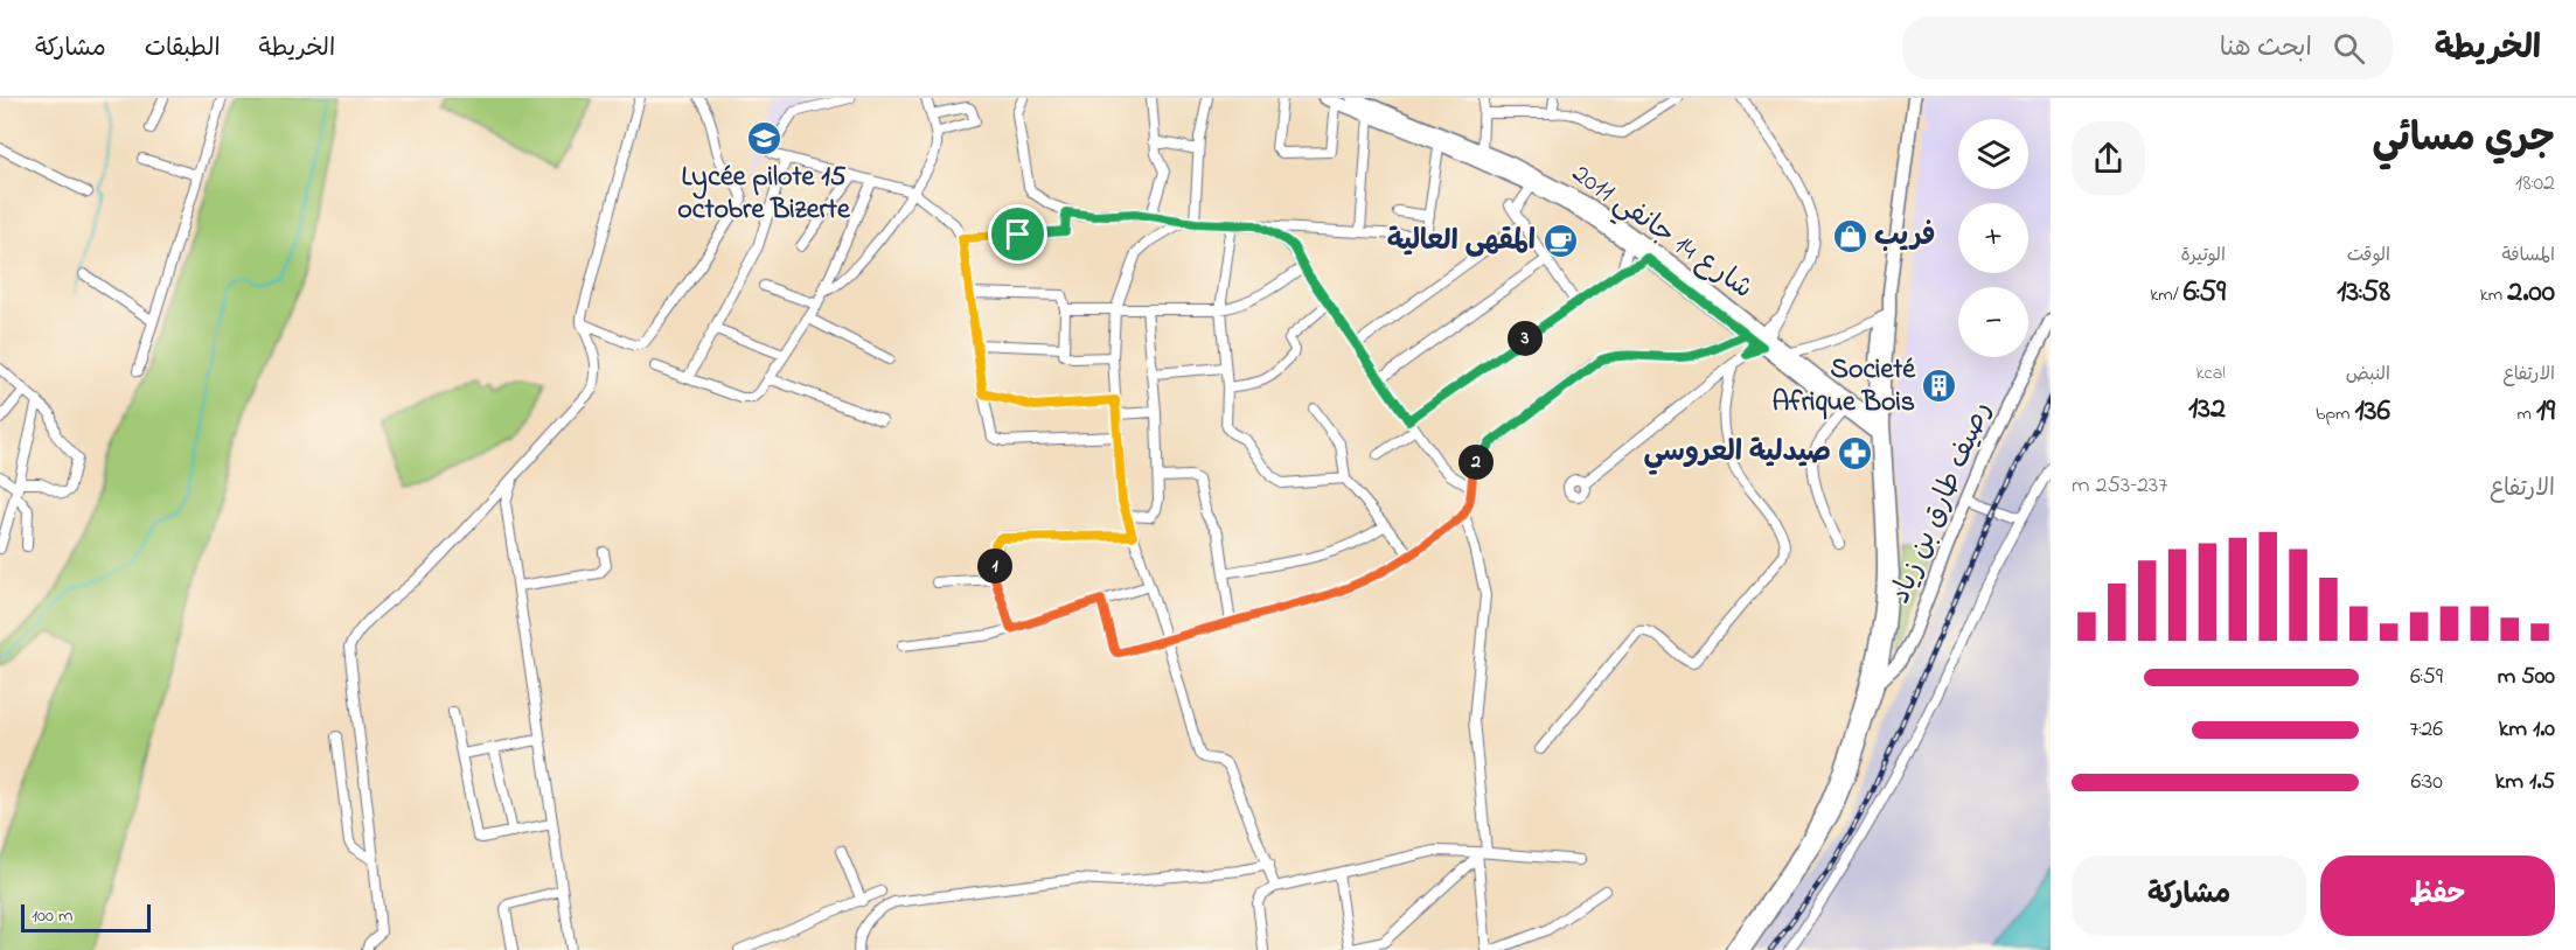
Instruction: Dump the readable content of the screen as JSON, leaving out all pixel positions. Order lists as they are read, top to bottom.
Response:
{
  "streets": {
    "main road": ["شارع 14 جانفي 2011", "رصيف طارق بن زياد"]
  },
  "places": {
    "school or university": ["Lycée pilote 15 octobre Bizerte"],
    "shop": ["فريب"],
    "cafe": ["المقهى العالية"],
    "building": ["Societé Afrique Bois"],
    "pharmacy": ["صيدلية العروسي"]
  },
  "scale_bar": "100 m",
  "page": {
    "header": "الخريطة",
    "search": "ابحث هنا",
    "nav": ["الخريطة", "الطبقات", "مشاركة"],
    "heading": ["جري مسائي", "18:02"],
    "map_buttons": ["+", "−"],
    "stats": [
      ["المسافة", "2.00 km"],
      ["الوقت", "13:58"],
      ["الوتيرة", "6:59 /km"],
      ["الارتفاع", "19 m"],
      ["النبض", "136 bpm"],
      ["kcal", "132"]
    ],
    "pins": ["3", "2", "1"],
    "chart": ["الارتفاع", "237–253 m"],
    "list": [
      {
        "name": "500 m",
        "note": "6:59"
      },
      {
        "name": "1.0 km",
        "note": "7:26"
      },
      {
        "name": "1.5 km",
        "note": "6:30"
      }
    ],
    "buttons": ["حفظ", "مشاركة"],
    "scale": "100 m"
  }
}
